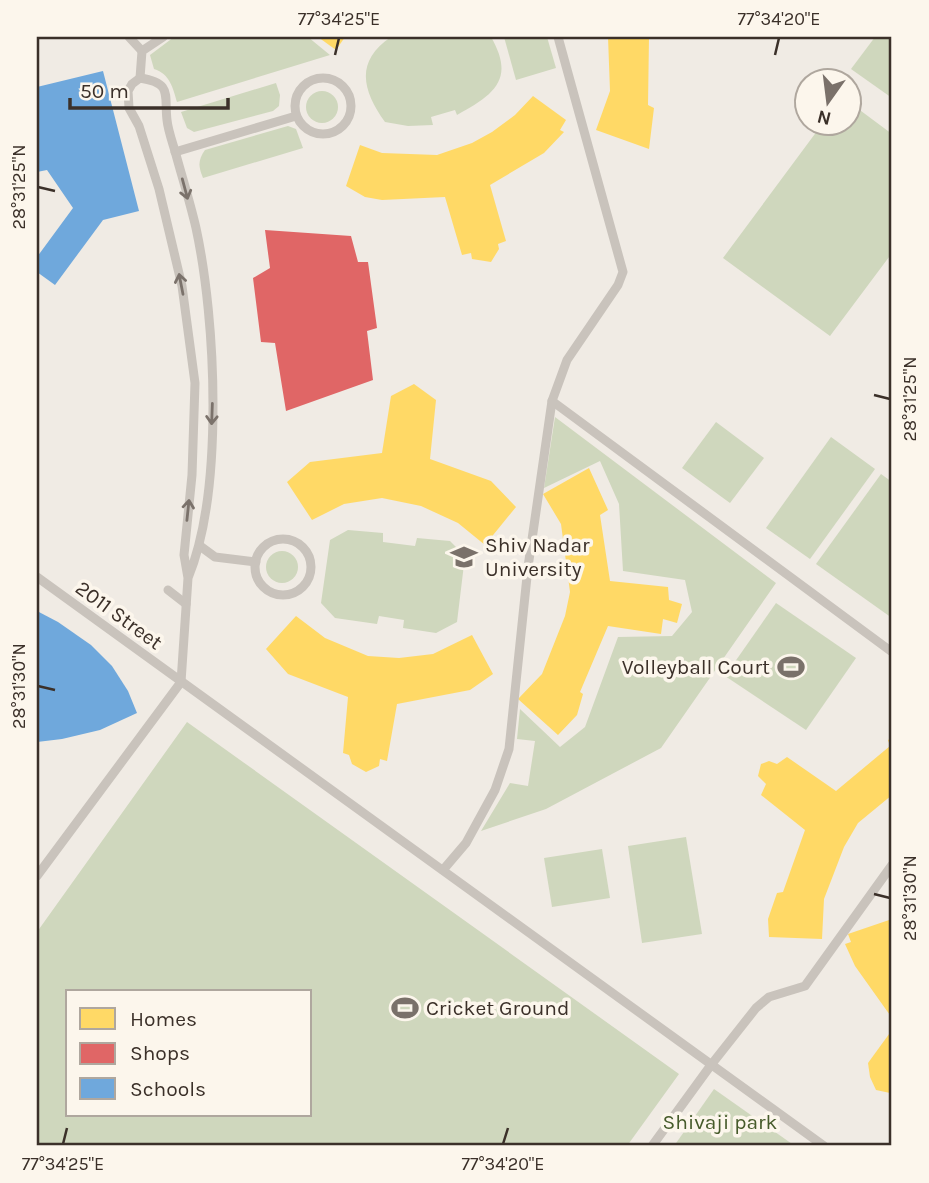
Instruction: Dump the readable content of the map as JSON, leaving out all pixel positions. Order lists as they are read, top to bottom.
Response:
{
  "streets": {
    "lane": ["2011 Street"]
  },
  "parks": ["Shivaji park"],
  "places": {
    "school or university": ["Shiv Nadar University"],
    "sports": ["Volleyball Court", "Cricket Ground"]
  },
  "legend": ["Homes", "Shops", "Schools"],
  "scale_bar": "50 m",
  "north": "bottom",
  "coordinates": [
    "77°34'25\"E",
    "77°34'20\"E",
    "28°31'25\"N",
    "28°31'30\"N"
  ]
}
